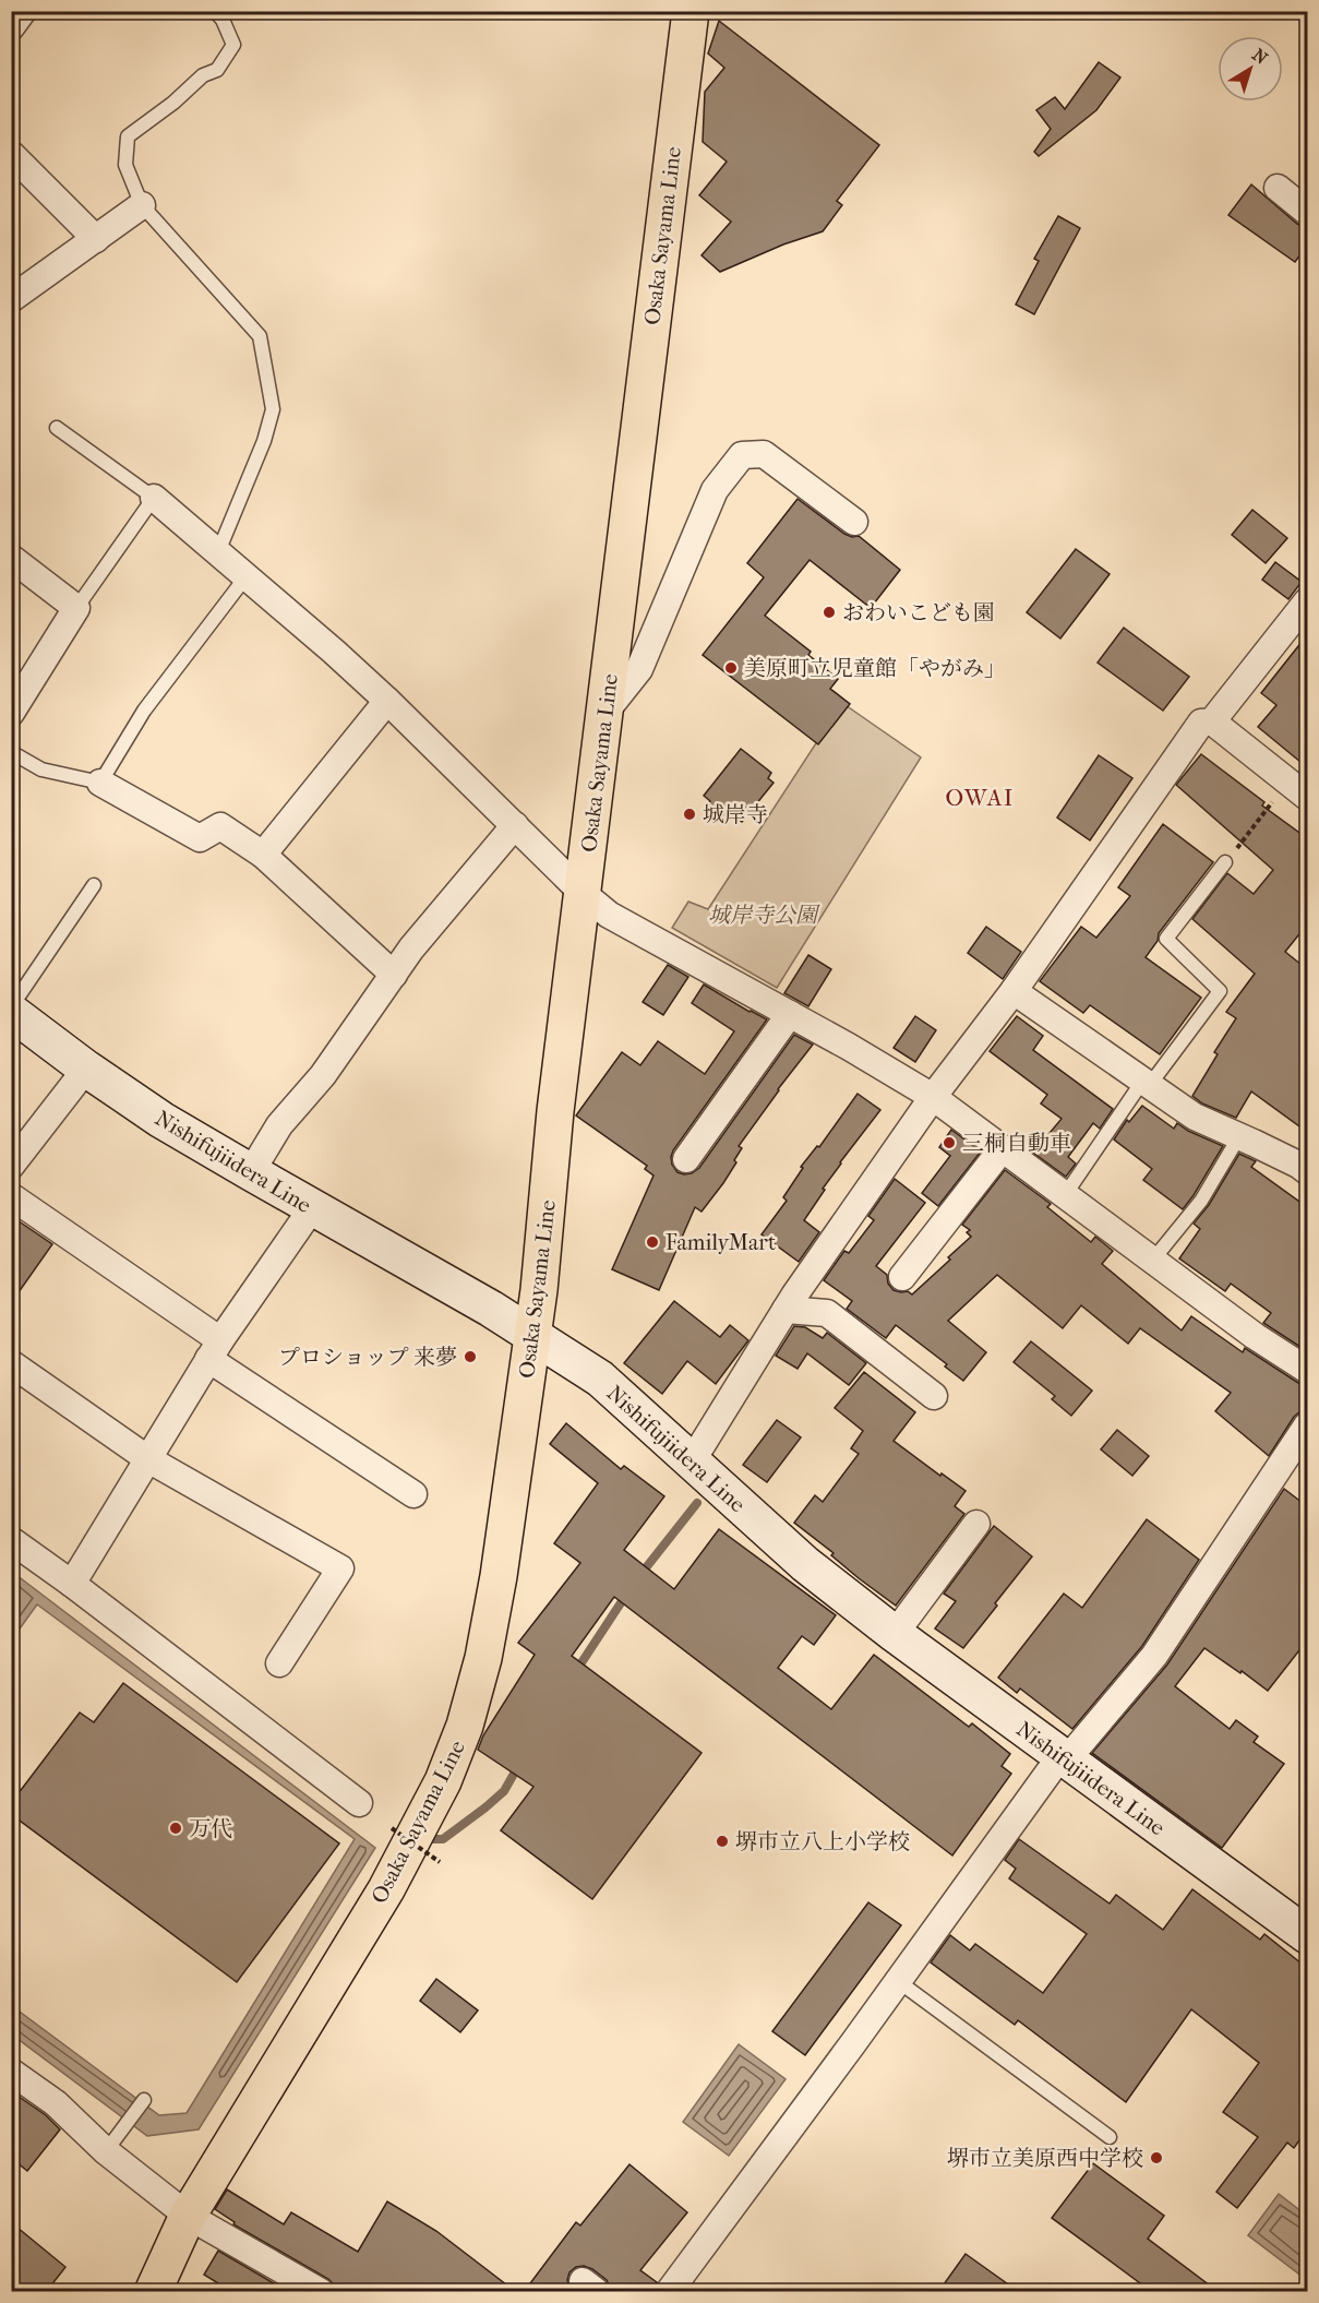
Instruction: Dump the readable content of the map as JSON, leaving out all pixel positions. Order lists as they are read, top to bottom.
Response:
{
  "streets": {
    "main road": ["Osaka Sayama Line", "Nishifujiidera Line"]
  },
  "crossings": [
    ["Osaka Sayama Line", "Nishifujiidera Line"]
  ],
  "districts": ["OWAI"],
  "parks": ["城岸寺公園"],
  "places": [
    "おわいこども園",
    "美原町立児童館「やがみ」",
    "城岸寺",
    "三桐自動車",
    "FamilyMart",
    "プロショップ 来夢",
    "万代",
    "堺市立八上小学校",
    "堺市立美原西中学校"
  ],
  "north": "top right"
}
